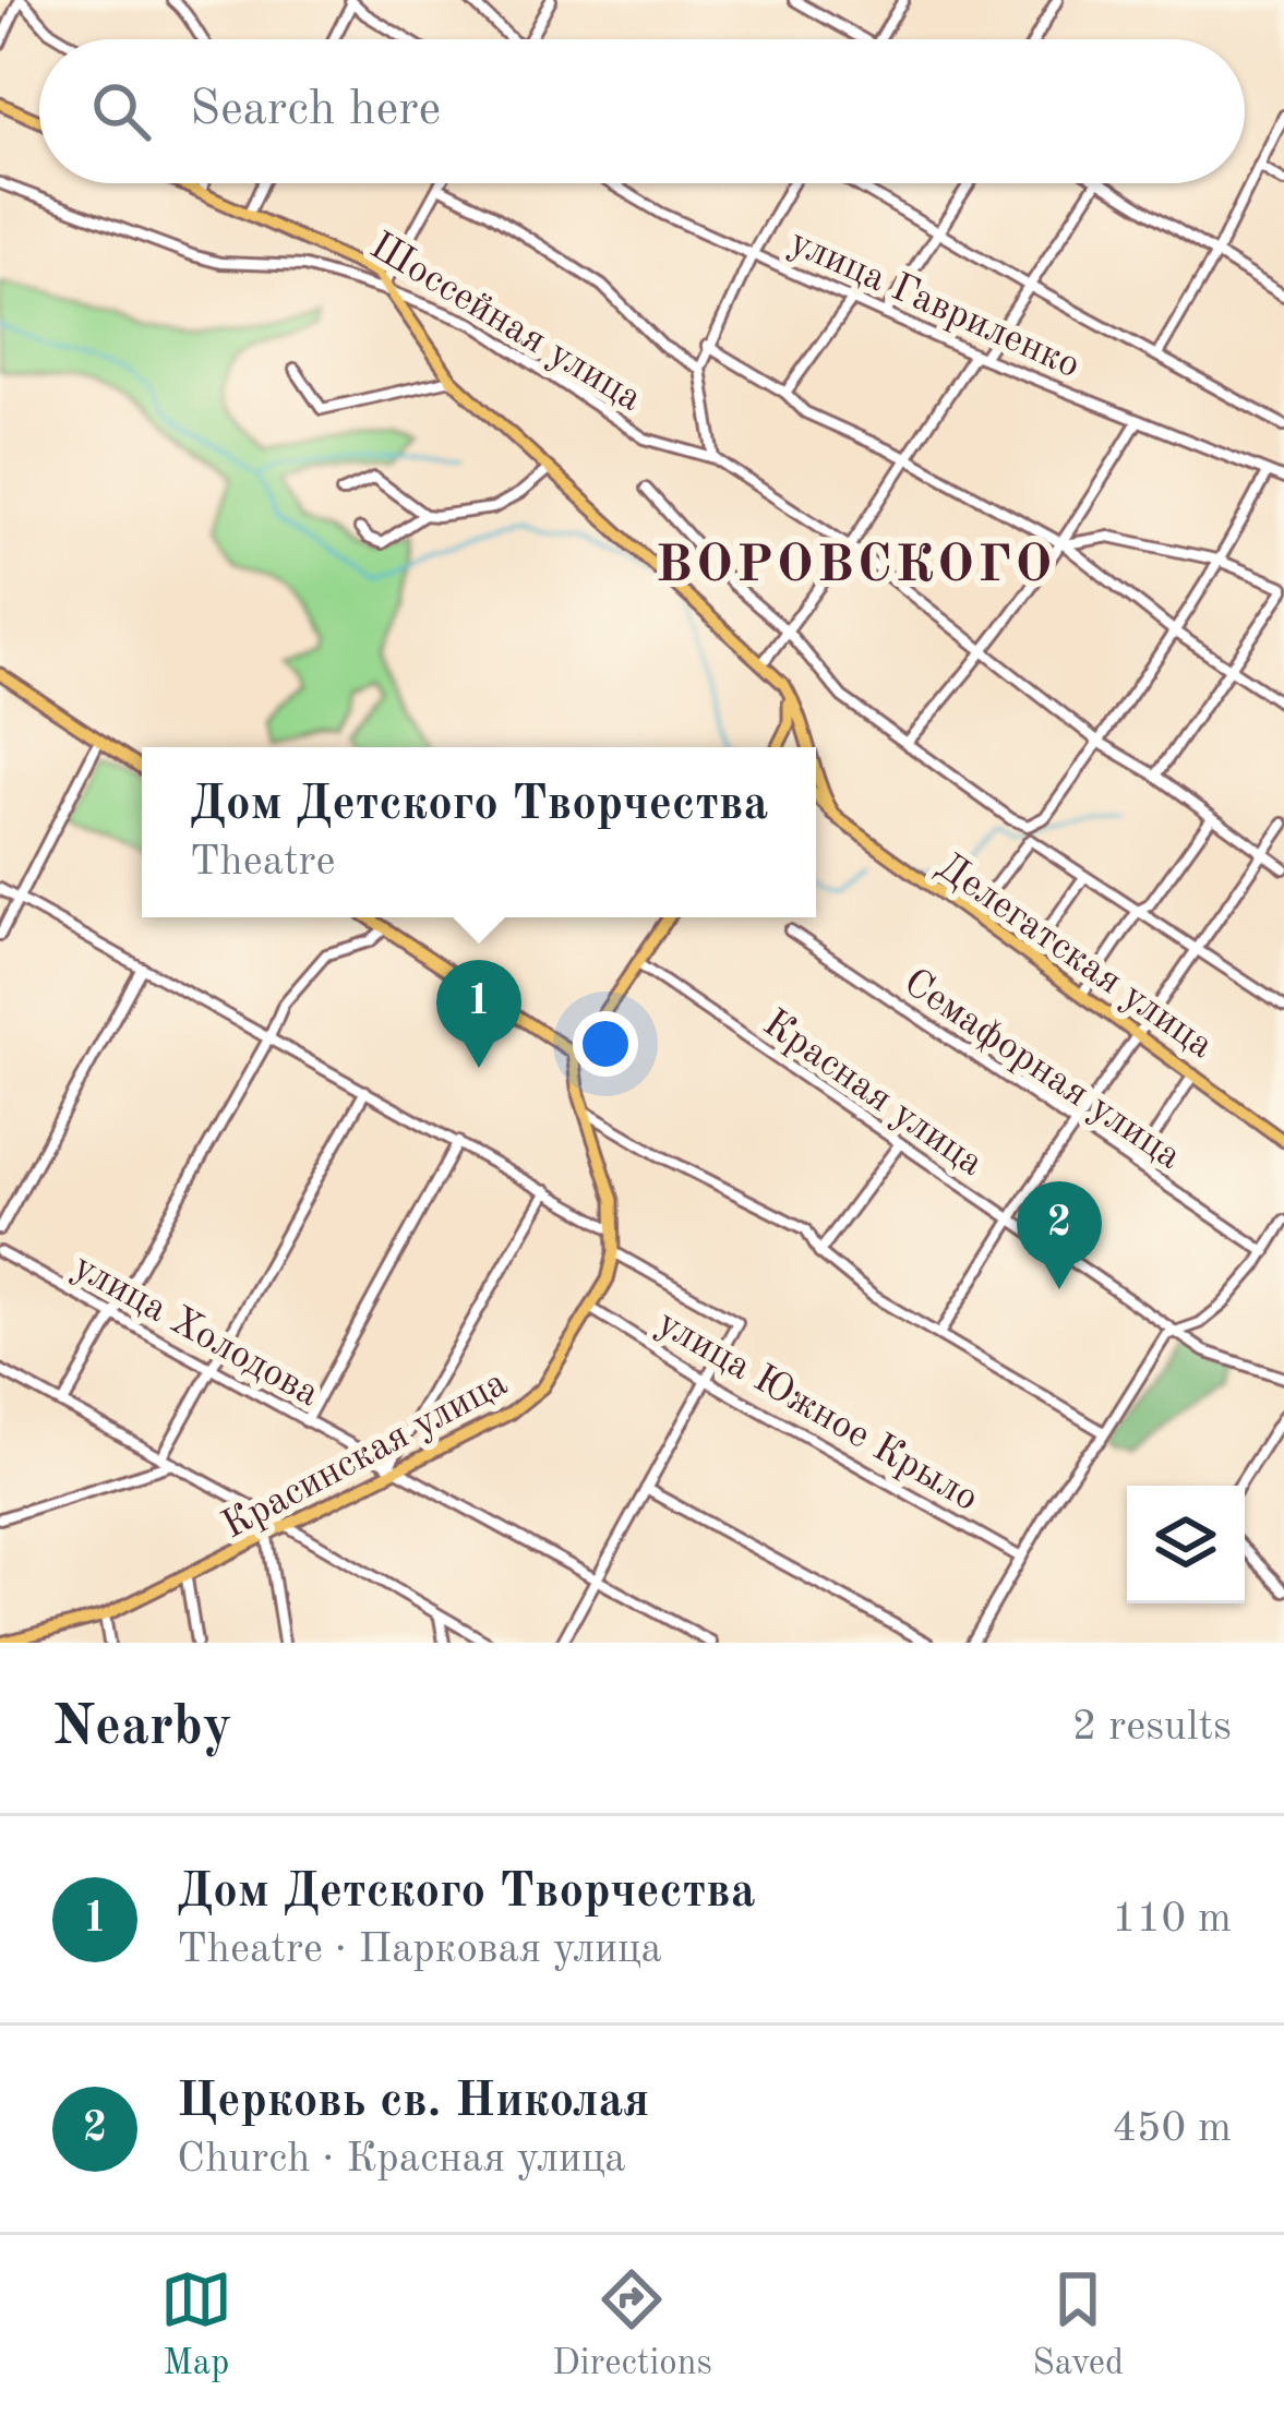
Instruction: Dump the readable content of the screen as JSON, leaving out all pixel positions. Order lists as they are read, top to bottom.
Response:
{
  "streets": {
    "main road": ["Шоссейная улица", "Делегатская улица", "Красинская улица"],
    "street": [
      "улица Гавриленко",
      "Семафорная улица",
      "Красная улица",
      "улица Холодова",
      "улица Южное Крыло"
    ]
  },
  "crossings": [
    ["улица Холодова", "Красинская улица"],
    ["улица Южное Крыло", "Красинская улица"]
  ],
  "districts": ["ВОРОВСКОГО"],
  "page": {
    "search": "Search here",
    "popup": ["Дом Детского Творчества", "Theatre"],
    "pins": ["1", "2"],
    "heading": ["Nearby", "2 results"],
    "list": [
      {
        "mark": "1",
        "name": "Дом Детского Творчества",
        "note": "Theatre · Парковая улица",
        "value": "110 m"
      },
      {
        "mark": "2",
        "name": "Церковь св. Николая",
        "note": "Church · Красная улица",
        "value": "450 m"
      }
    ],
    "nav": ["Map", "Directions", "Saved"]
  }
}
